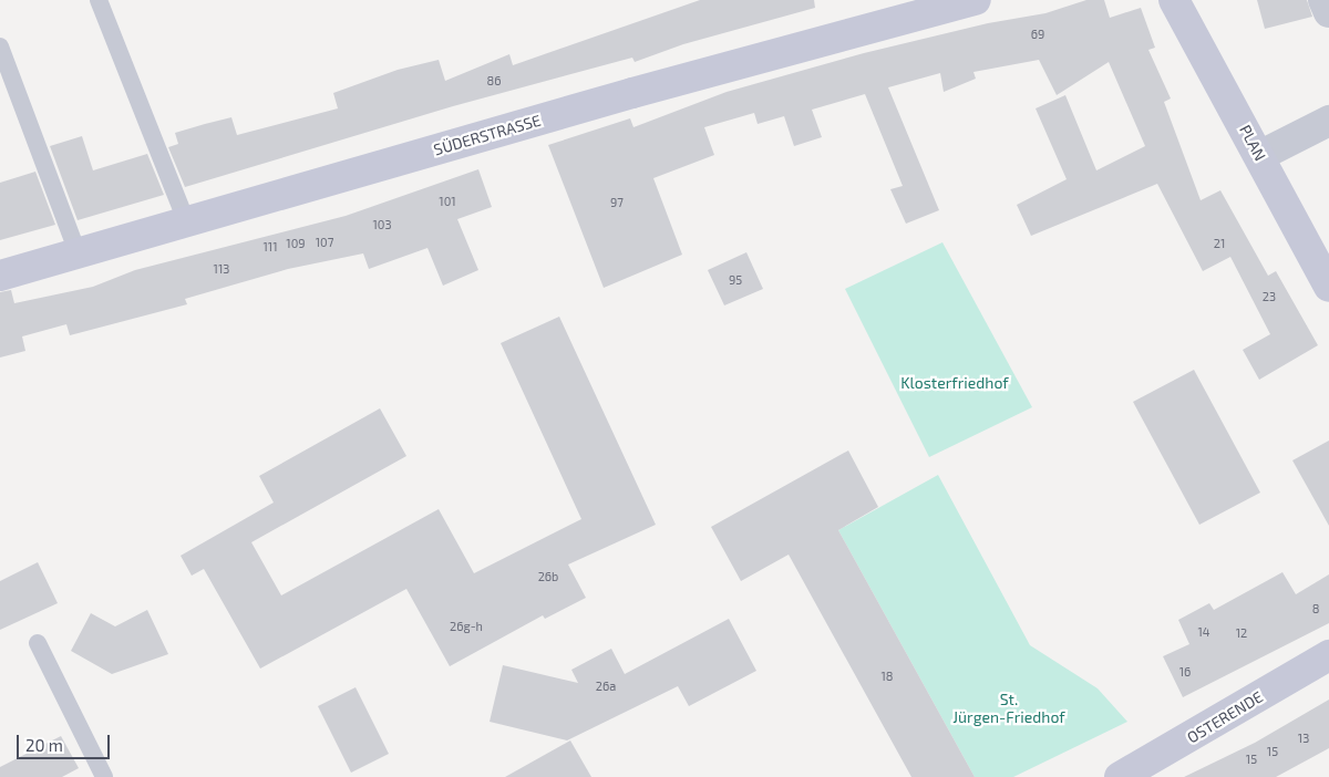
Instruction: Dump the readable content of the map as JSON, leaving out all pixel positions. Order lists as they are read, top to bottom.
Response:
{
  "streets": {
    "main road": ["SÜDERSTRASSE", "PLAN", "OSTERENDE"]
  },
  "parks": ["Klosterfriedhof", "St. Jürgen-Friedhof"],
  "house_numbers": [
    "69",
    "86",
    "101",
    "97",
    "103",
    "107",
    "109",
    "21",
    "111",
    "113",
    "95",
    "23",
    "26b",
    "8",
    "26g-h",
    "14",
    "12",
    "16",
    "18",
    "26a",
    "13",
    "15",
    "15"
  ],
  "scale_bar": "20 m"
}
